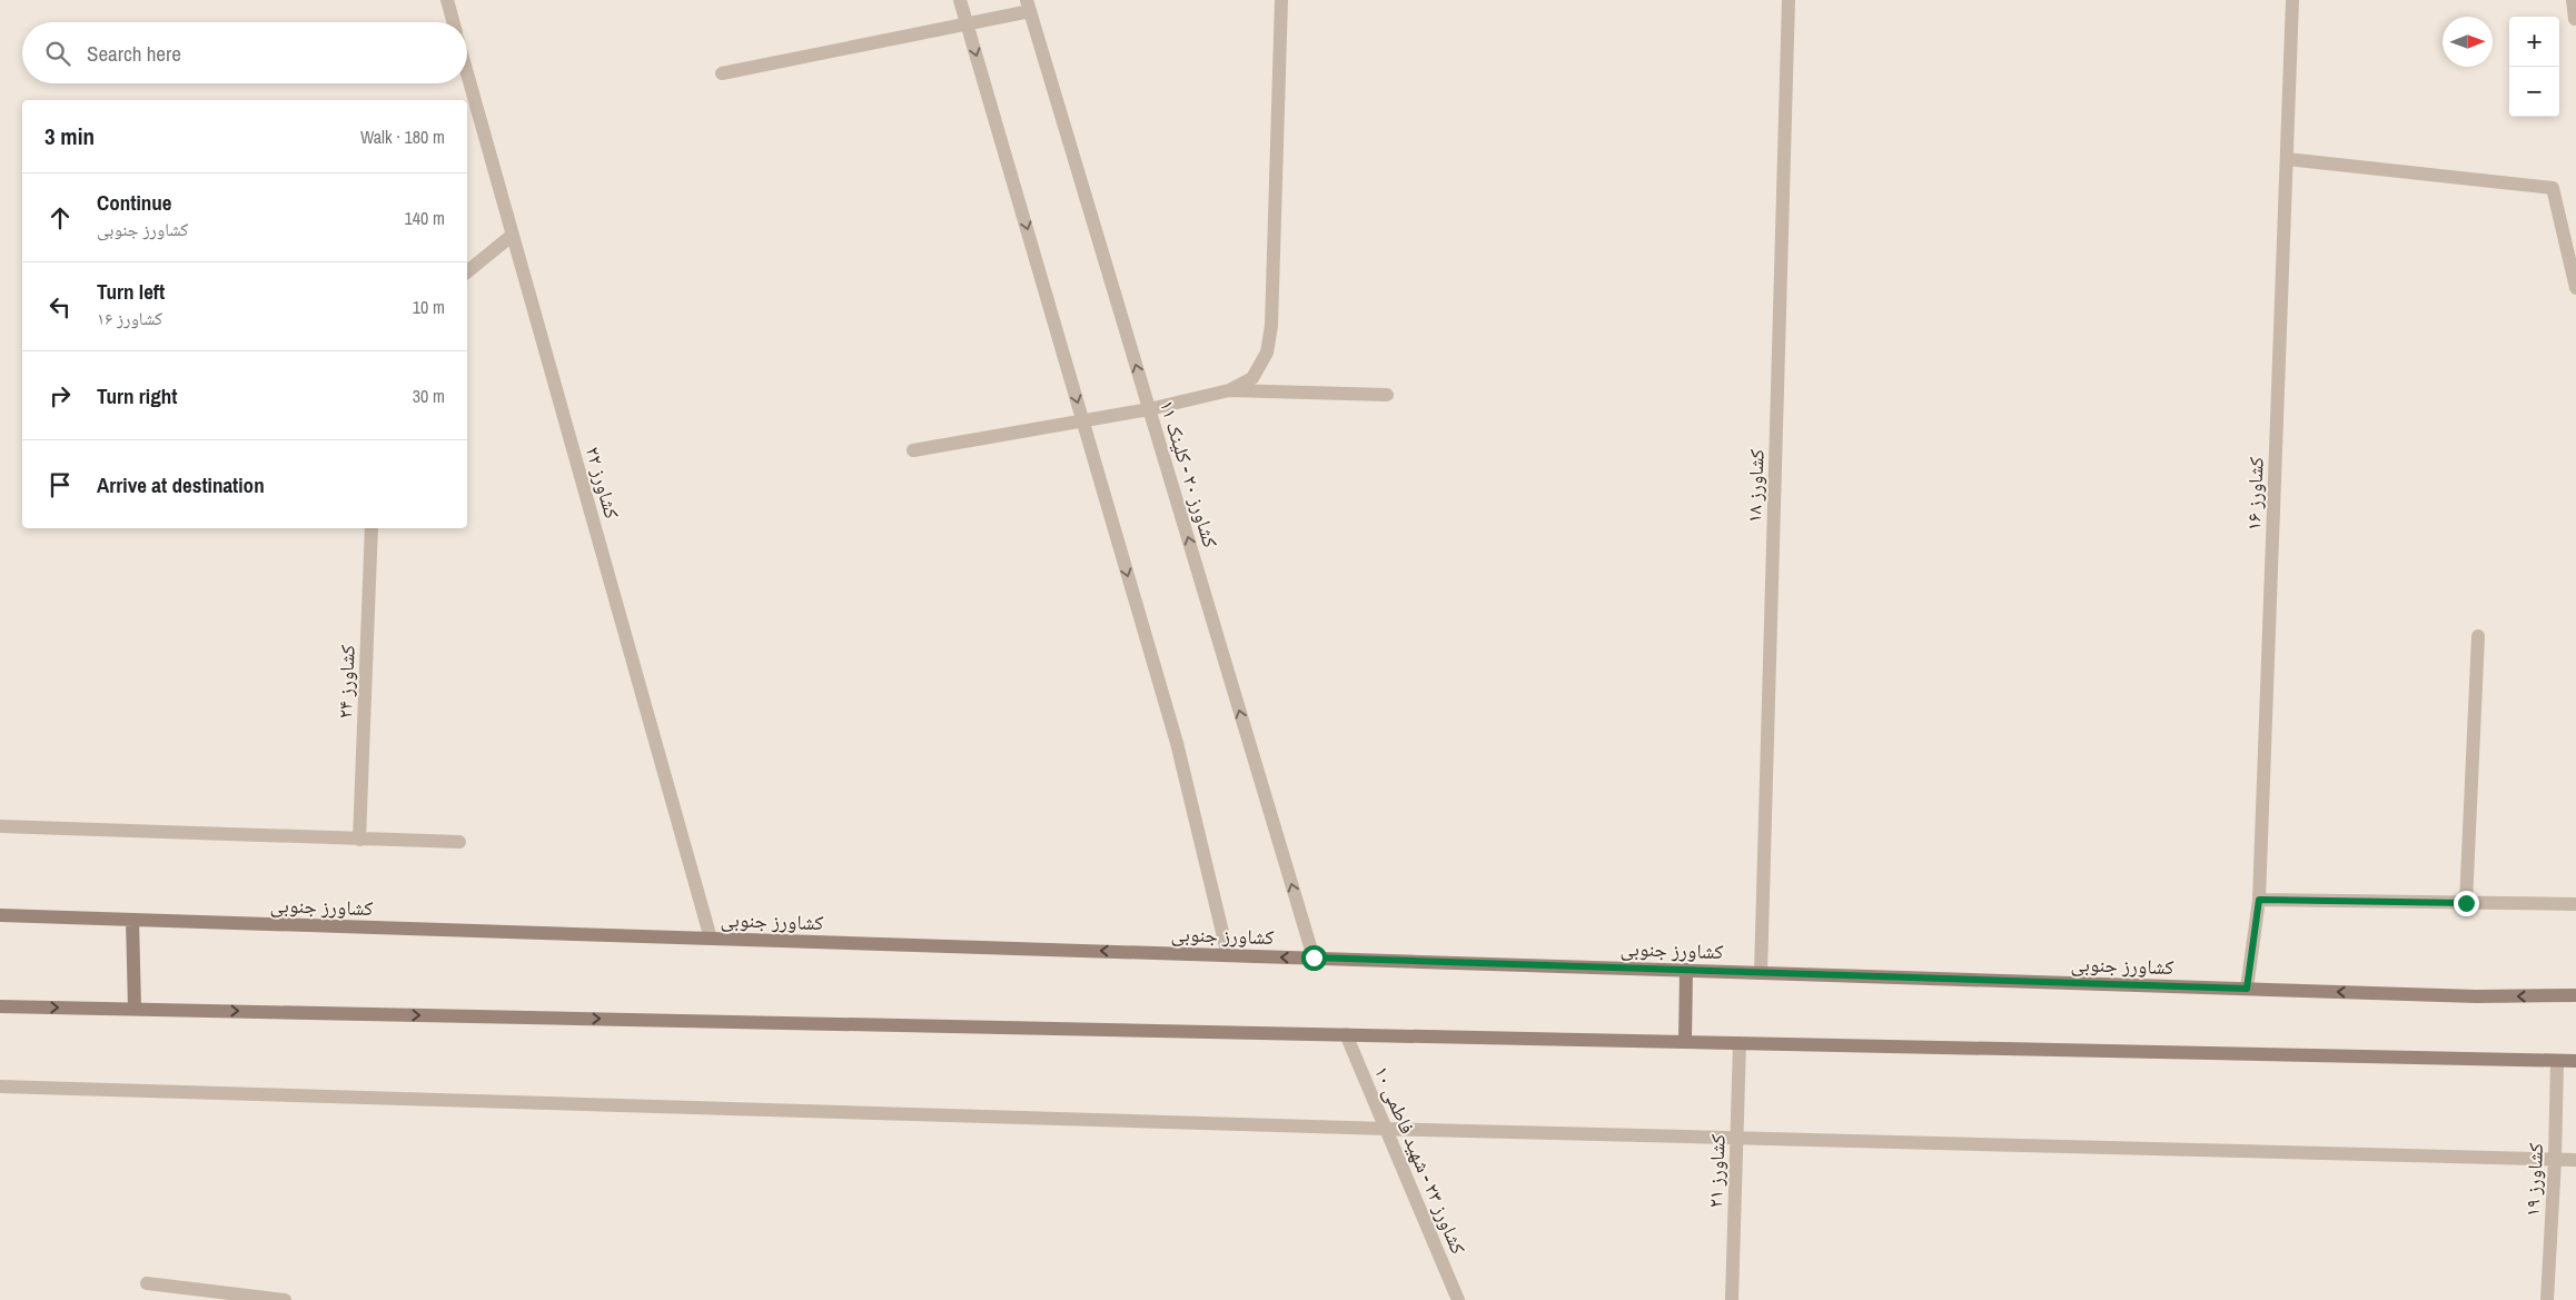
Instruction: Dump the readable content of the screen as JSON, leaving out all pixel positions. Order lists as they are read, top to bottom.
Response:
{
  "streets": {
    "main road": ["کشاورز جنوبی"],
    "street": [
      "کشاورز ۲۰ - کلینک ۱۱",
      "کشاورز ۲۲",
      "کشاورز ۱۸",
      "کشاورز ۱۶",
      "کشاورز ۲۴",
      "کشاورز ۲۳ - شهید فاطمی ۱۰",
      "کشاورز ۲۱",
      "کشاورز ۱۹"
    ]
  },
  "crossings": [
    ["کشاورز ۲۰ - کلینک ۱۱", "کشاورز جنوبی"],
    ["کشاورز ۲۲", "کشاورز جنوبی"],
    ["کشاورز ۱۸", "کشاورز جنوبی"],
    ["کشاورز ۱۶", "کشاورز جنوبی"]
  ],
  "north": "right",
  "page": {
    "map_buttons": ["+", "−"],
    "search": "Search here",
    "heading": ["3 min", "Walk · 180 m"],
    "list": [
      ["Continue", "کشاورز جنوبی", "140 m"],
      ["Turn left", "کشاورز ۱۶", "10 m"],
      ["Turn right", "30 m"],
      "Arrive at destination"
    ]
  }
}
